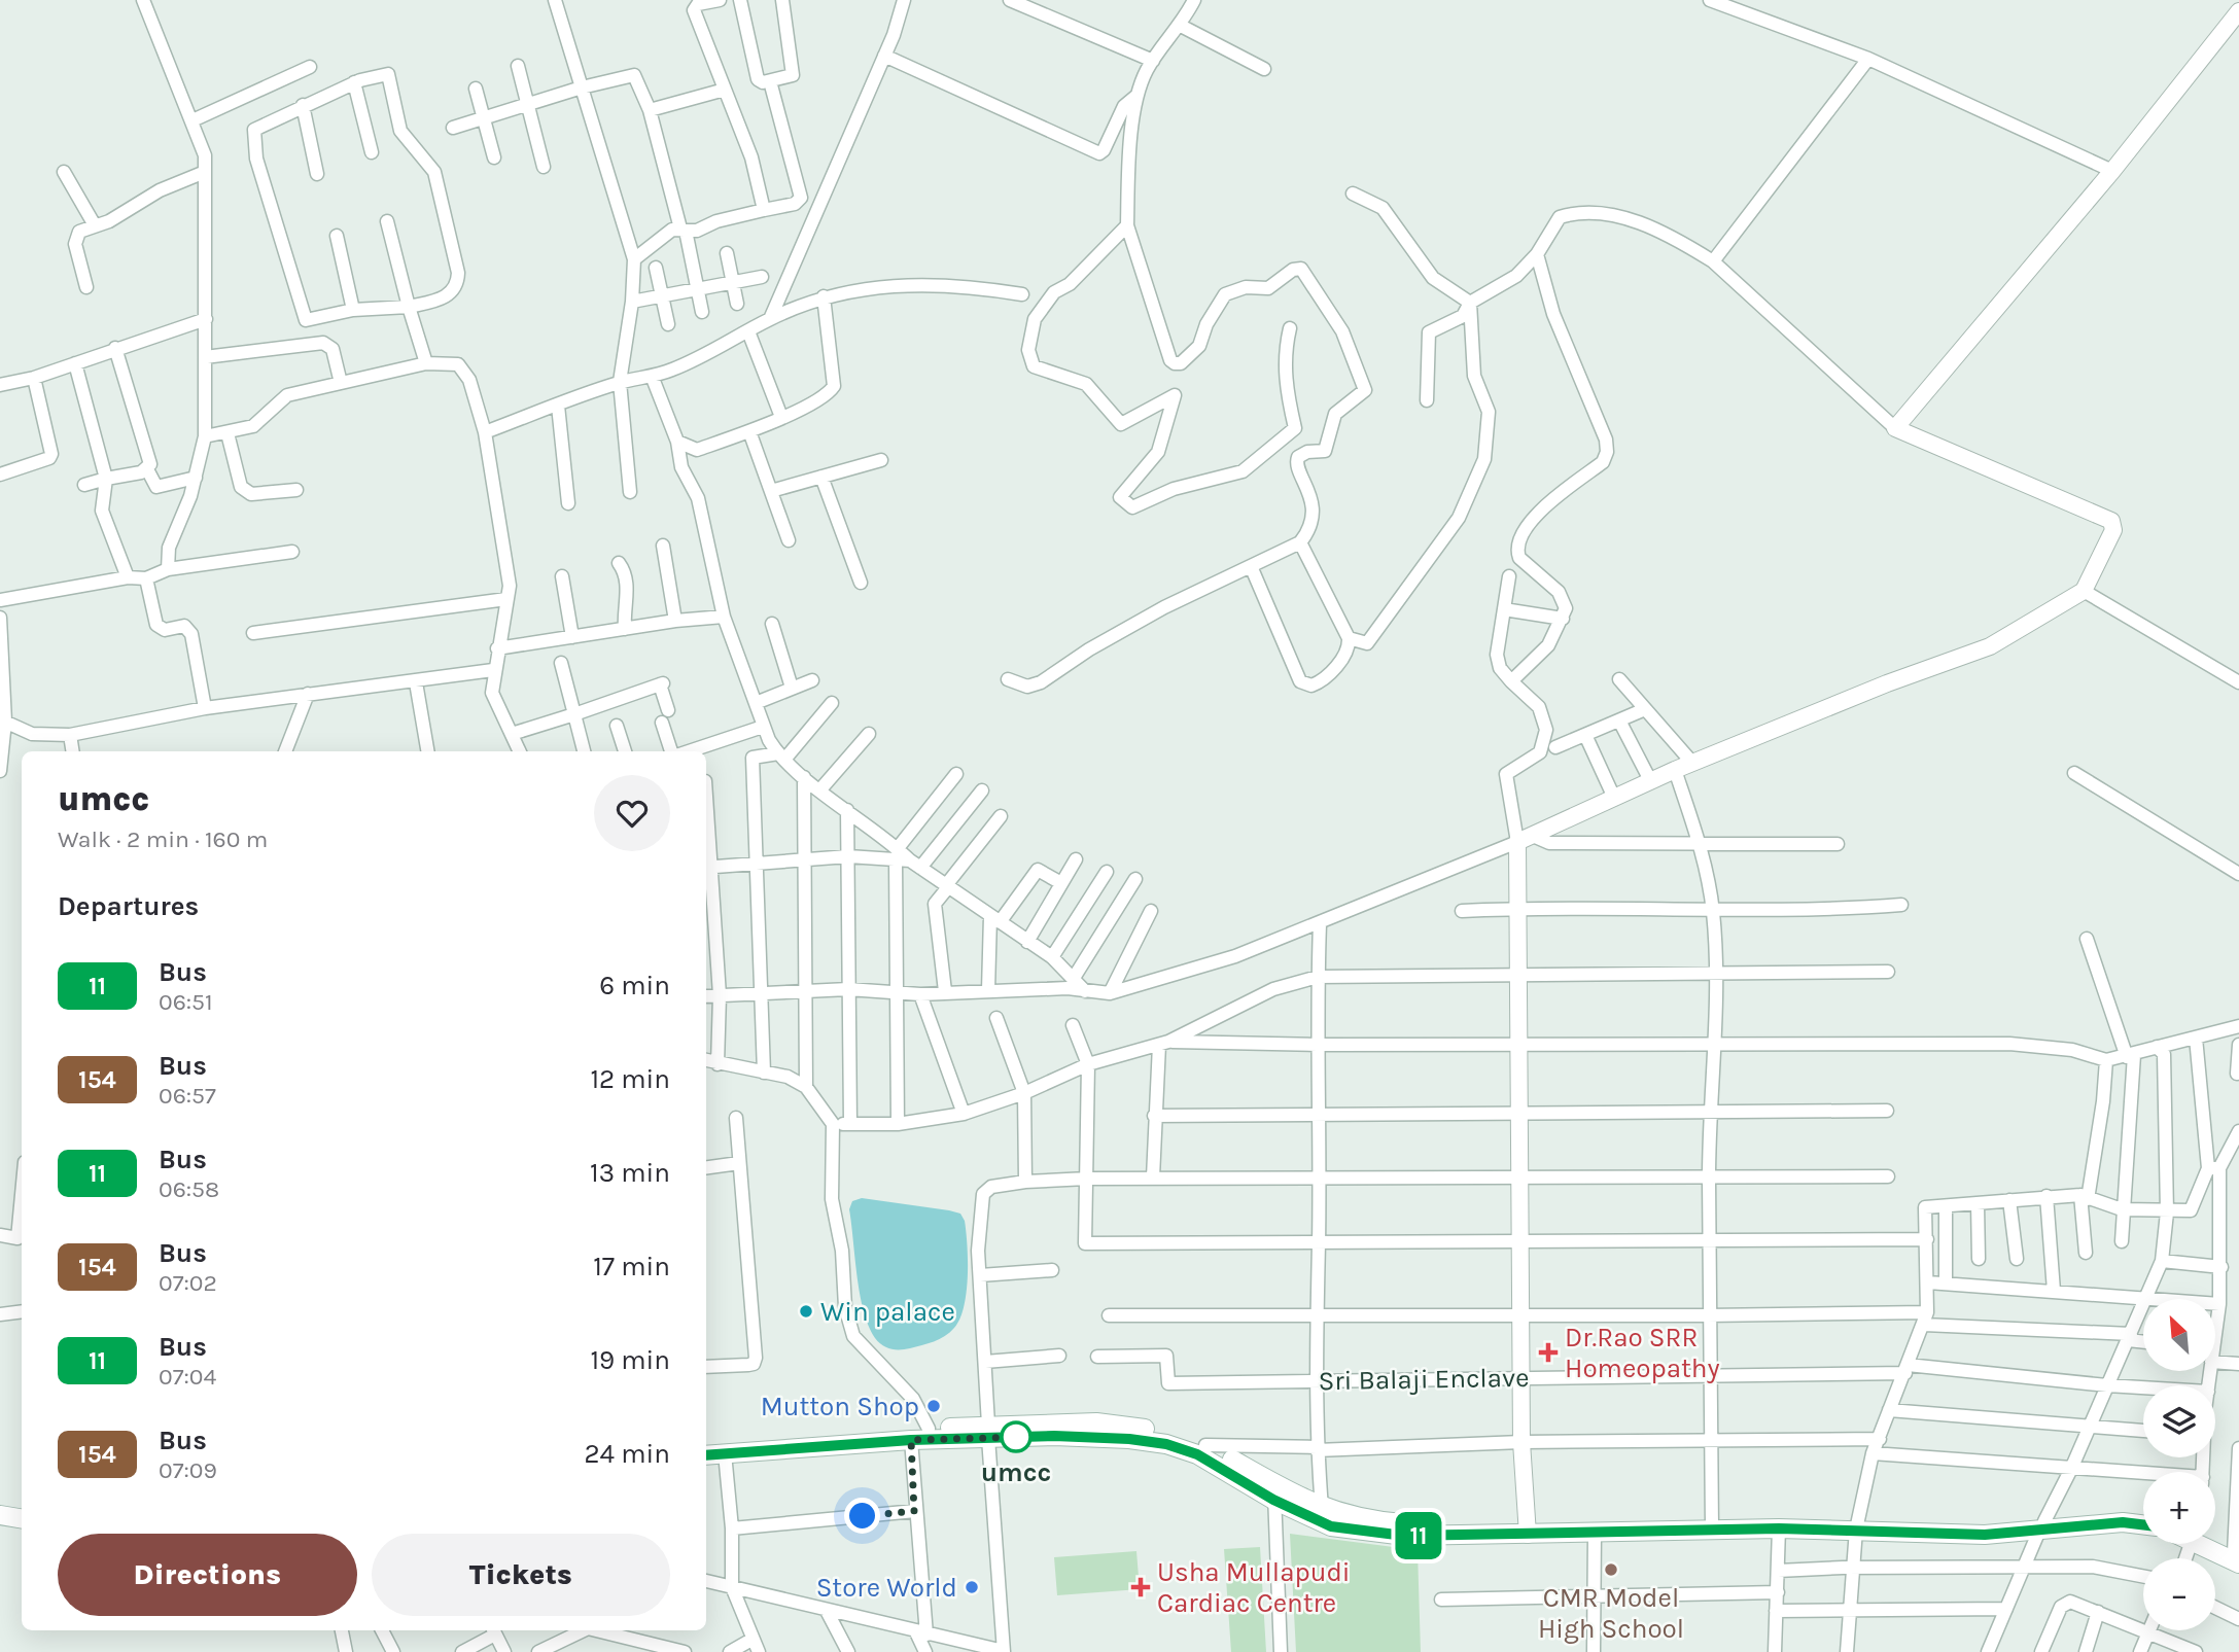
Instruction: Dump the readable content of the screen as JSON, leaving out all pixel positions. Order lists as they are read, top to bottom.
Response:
{
  "streets": {
    "street": ["Sri Balaji Enclave"]
  },
  "places": {
    "other": [
      "Win palace",
      "Mutton Shop",
      "umcc",
      "CMR Model High School",
      "Store World"
    ],
    "health": ["Dr.Rao SRR Homeopathy", "Usha Mullapudi Cardiac Centre"]
  },
  "lines": ["bus line 11"],
  "north": "top left",
  "page": {
    "on_map": "11",
    "heading": [
      ["umcc", "Walk · 2 min · 160 m"],
      "Departures"
    ],
    "list": [
      {
        "mark": "11",
        "name": "Bus",
        "note": "06:51",
        "value": "6 min"
      },
      {
        "mark": "154",
        "name": "Bus",
        "note": "06:57",
        "value": "12 min"
      },
      {
        "mark": "11",
        "name": "Bus",
        "note": "06:58",
        "value": "13 min"
      },
      {
        "mark": "154",
        "name": "Bus",
        "note": "07:02",
        "value": "17 min"
      },
      {
        "mark": "11",
        "name": "Bus",
        "note": "07:04",
        "value": "19 min"
      },
      {
        "mark": "154",
        "name": "Bus",
        "note": "07:09",
        "value": "24 min"
      }
    ],
    "map_buttons": ["+", "−"],
    "buttons": ["Directions", "Tickets"]
  }
}
